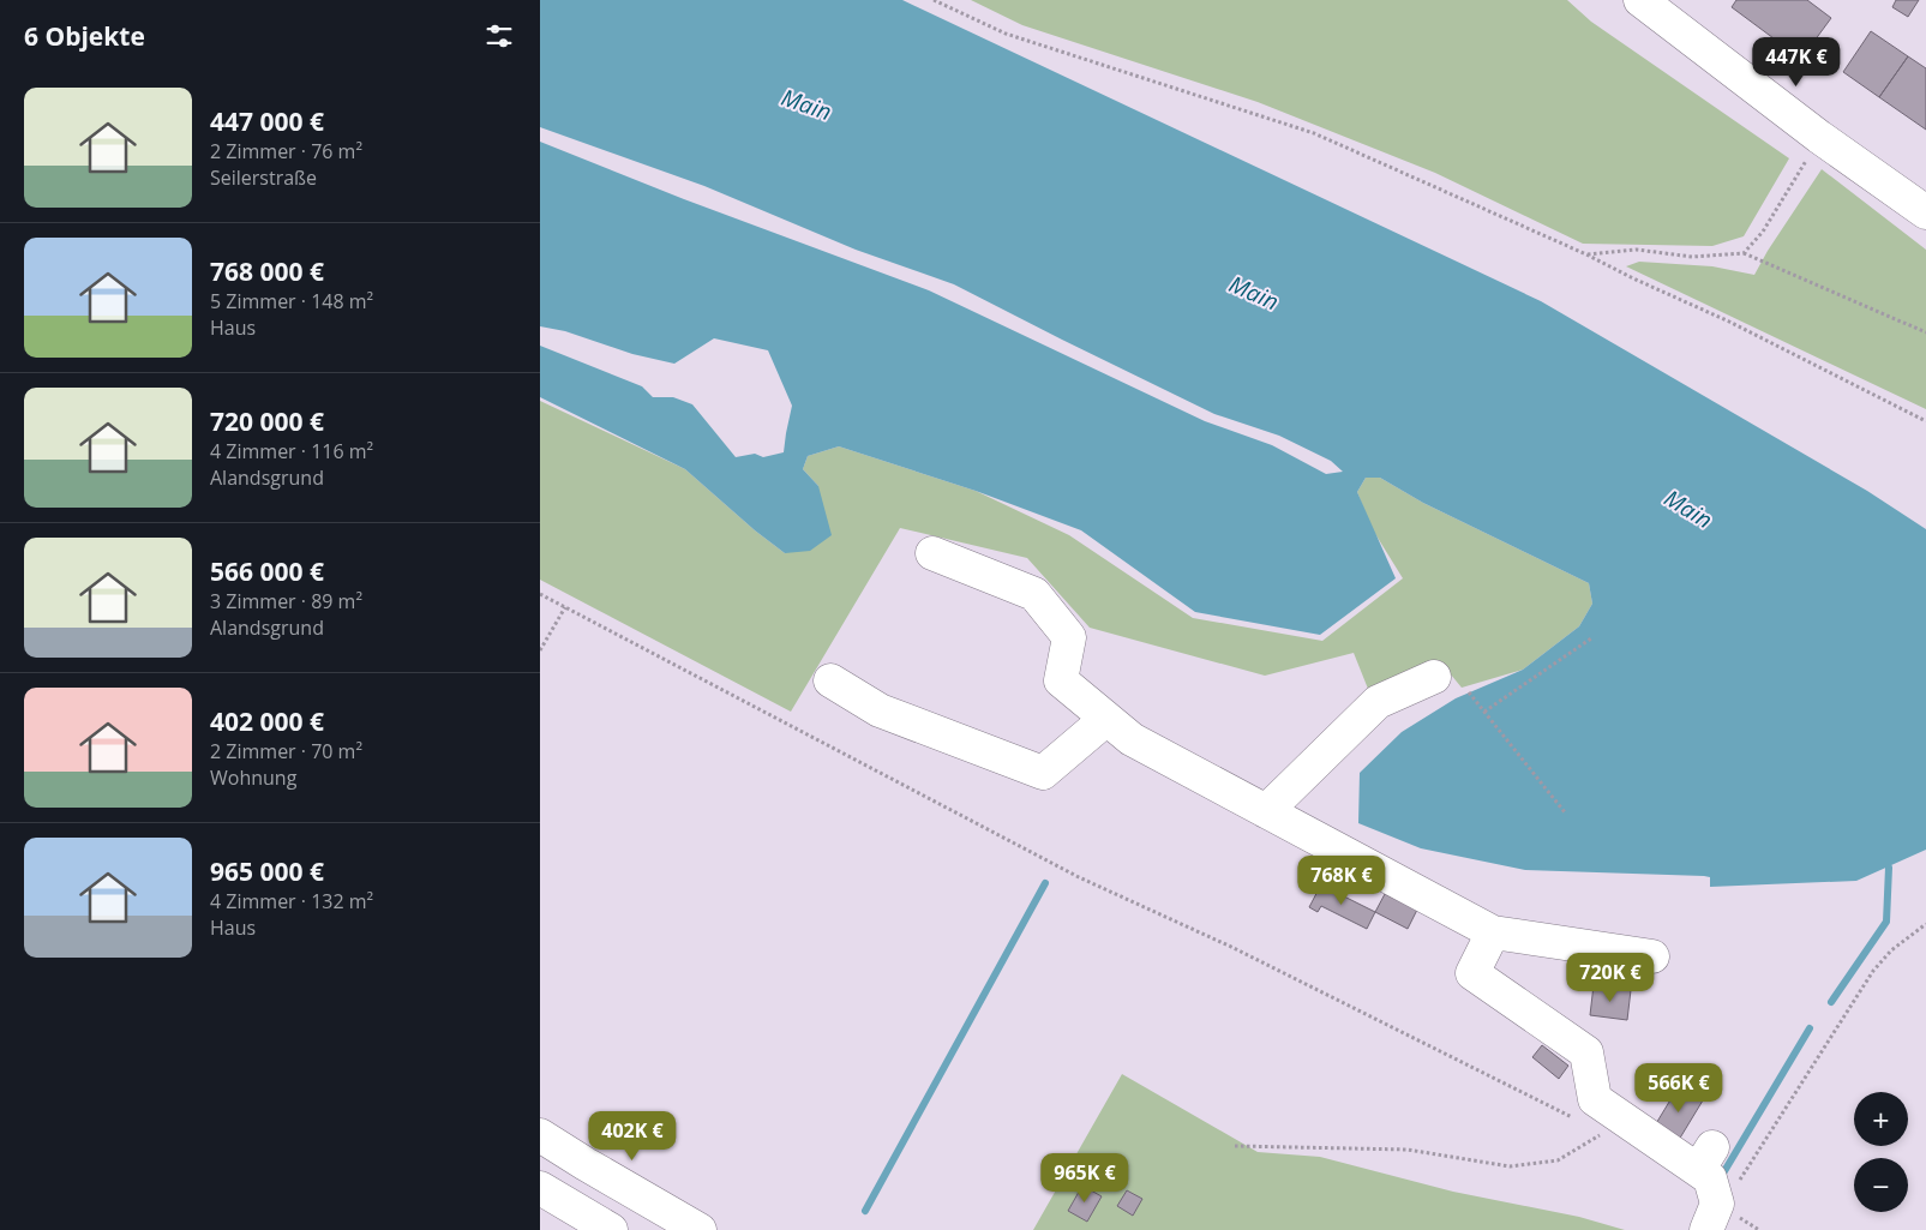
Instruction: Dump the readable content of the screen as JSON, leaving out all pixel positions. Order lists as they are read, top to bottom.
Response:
{
  "water": ["Main"],
  "page": {
    "heading": "6 Objekte",
    "price": [
      "447K €",
      "768K €",
      "720K €",
      "566K €",
      "402K €",
      "965K €"
    ],
    "list": [
      {
        "name": "447 000 €",
        "note": "2 Zimmer · 76 m² · Seilerstraße"
      },
      {
        "name": "768 000 €",
        "note": "5 Zimmer · 148 m² · Haus"
      },
      {
        "name": "720 000 €",
        "note": "4 Zimmer · 116 m² · Alandsgrund"
      },
      {
        "name": "566 000 €",
        "note": "3 Zimmer · 89 m² · Alandsgrund"
      },
      {
        "name": "402 000 €",
        "note": "2 Zimmer · 70 m² · Wohnung"
      },
      {
        "name": "965 000 €",
        "note": "4 Zimmer · 132 m² · Haus"
      }
    ],
    "map_buttons": ["+", "−"]
  }
}
